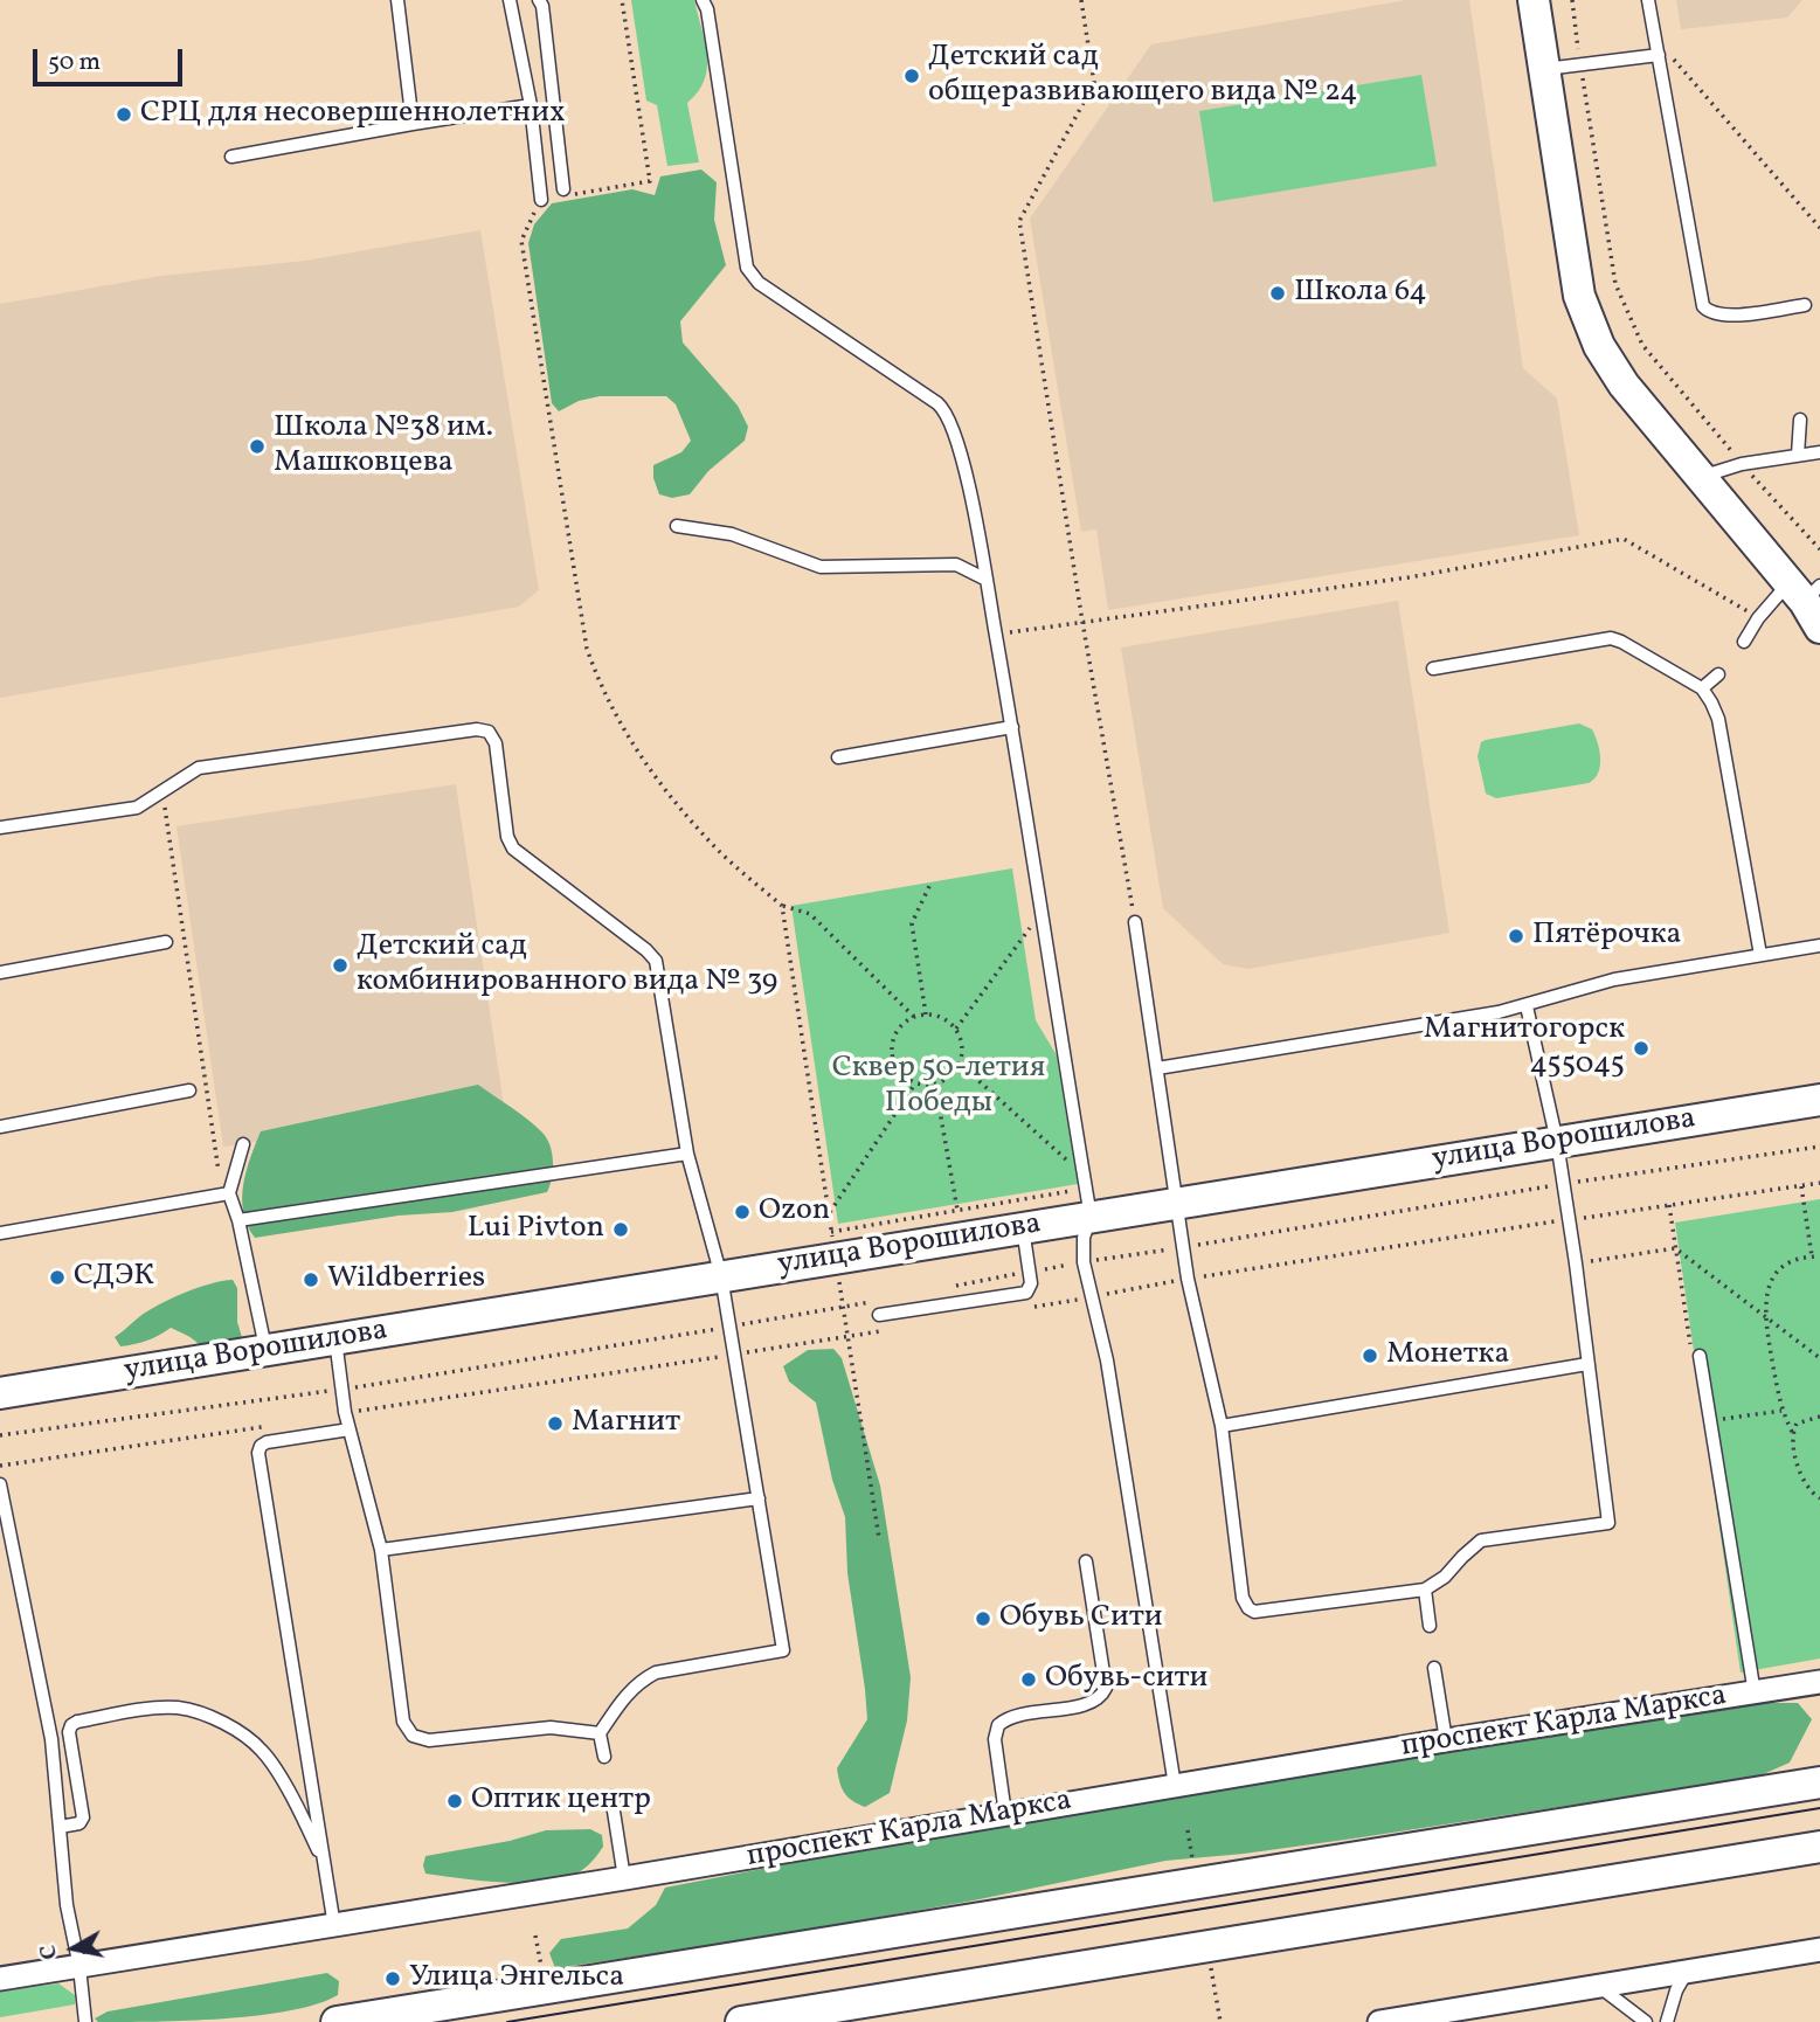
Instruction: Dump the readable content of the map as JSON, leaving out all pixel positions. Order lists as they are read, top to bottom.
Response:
{
  "streets": {
    "main road": ["улица Ворошилова"],
    "street": ["проспект Карла Маркса"]
  },
  "parks": ["Сквер 50-летия Победы"],
  "places": [
    "Детский сад общеразвивающего вида № 24",
    "СРЦ для несовершеннолетних",
    "Школа 64",
    "Школа №38 им. Машковцева",
    "Пятёрочка",
    "Детский сад комбинированного вида № 39",
    "Магнитогорск 455045",
    "Ozon",
    "Lui Pivton",
    "СДЭК",
    "Wildberries",
    "Монетка",
    "Магнит",
    "Обувь Сити",
    "Обувь-сити",
    "Оптик центр",
    "Улица Энгельса"
  ],
  "scale_bar": "50 m",
  "north": "left"
}
